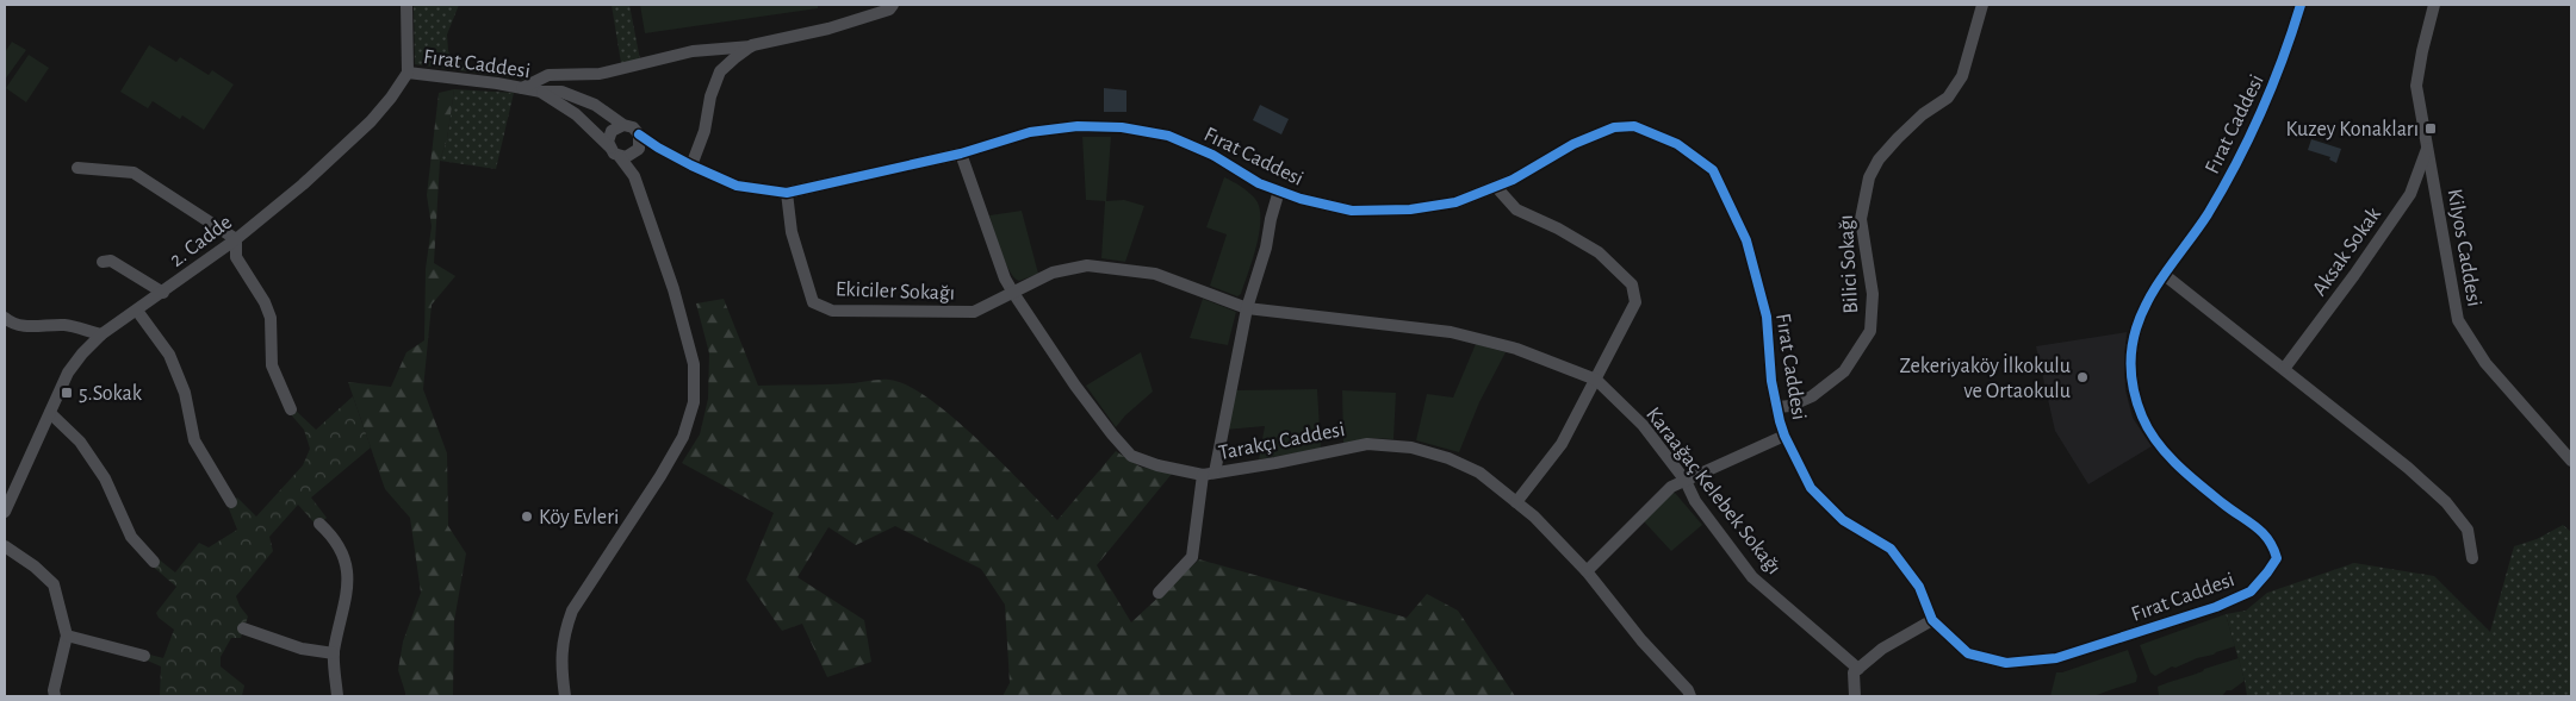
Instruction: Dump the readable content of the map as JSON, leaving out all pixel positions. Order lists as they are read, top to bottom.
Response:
{
  "streets": {
    "street": [
      "Fırat Caddesi",
      "2. Cadde",
      "Kilyos Caddesi",
      "Aksak Sokak",
      "Bilici Sokağı",
      "Ekiciler Sokağı",
      "Tarakçı Caddesi",
      "Karaağaç Kelebek Sokağı"
    ]
  },
  "crossings": [
    ["Fırat Caddesi", "2. Cadde"],
    ["Fırat Caddesi", "Bilici Sokağı"],
    ["Fırat Caddesi", "Ekiciler Sokağı"],
    ["Fırat Caddesi", "Tarakçı Caddesi"],
    ["Kilyos Caddesi", "Aksak Sokak"],
    ["Ekiciler Sokağı", "Tarakçı Caddesi"],
    ["Ekiciler Sokağı", "Karaağaç Kelebek Sokağı"]
  ],
  "places": {
    "transit": ["Kuzey Konakları", "5.Sokak"],
    "other": ["Zekeriyaköy İlkokulu ve Ortaokulu", "Köy Evleri"]
  }
}
